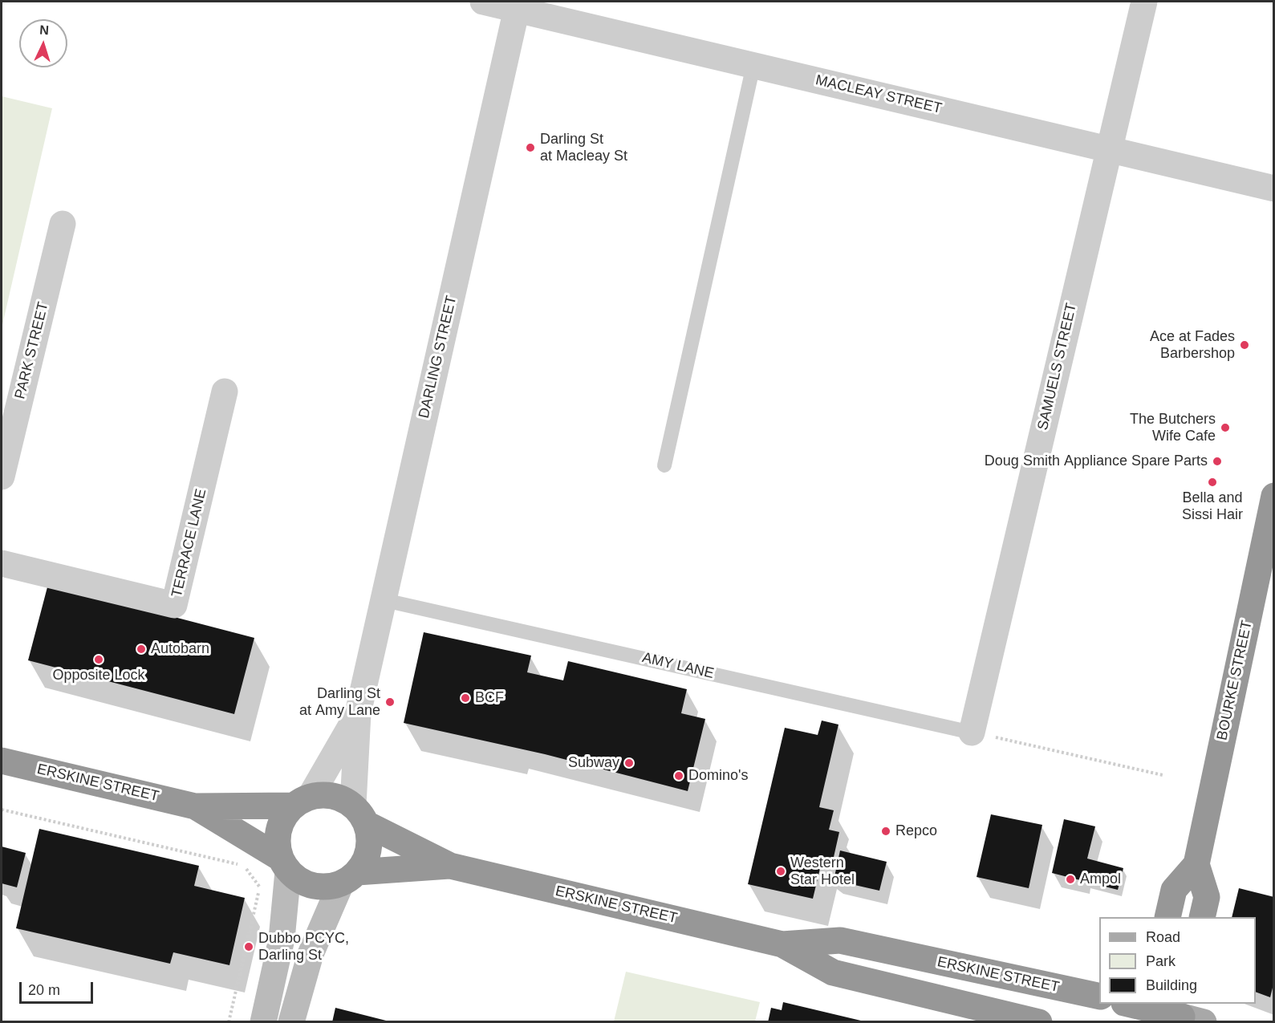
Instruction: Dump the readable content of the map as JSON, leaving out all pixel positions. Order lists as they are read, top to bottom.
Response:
{
  "streets": {
    "highway": ["BOURKE STREET", "ERSKINE STREET"],
    "street": [
      "MACLEAY STREET",
      "PARK STREET",
      "DARLING STREET",
      "SAMUELS STREET",
      "TERRACE LANE"
    ],
    "lane": ["AMY LANE"]
  },
  "crossings": [
    ["MACLEAY STREET", "DARLING STREET"],
    ["MACLEAY STREET", "SAMUELS STREET"],
    ["DARLING STREET", "AMY LANE"],
    ["DARLING STREET", "ERSKINE STREET"],
    ["SAMUELS STREET", "AMY LANE"]
  ],
  "places": [
    "Darling St at Macleay St",
    "Ace at Fades Barbershop",
    "The Butchers Wife Cafe",
    "Doug Smith Appliance Spare Parts",
    "Bella and Sissi Hair",
    "Autobarn",
    "Opposite Lock",
    "BCF",
    "Darling St at Amy Lane",
    "Subway",
    "Domino's",
    "Repco",
    "Western Star Hotel",
    "Ampol",
    "Dubbo PCYC, Darling St"
  ],
  "legend": ["Road", "Park", "Building"],
  "scale_bar": "20 m",
  "north": "top"
}
